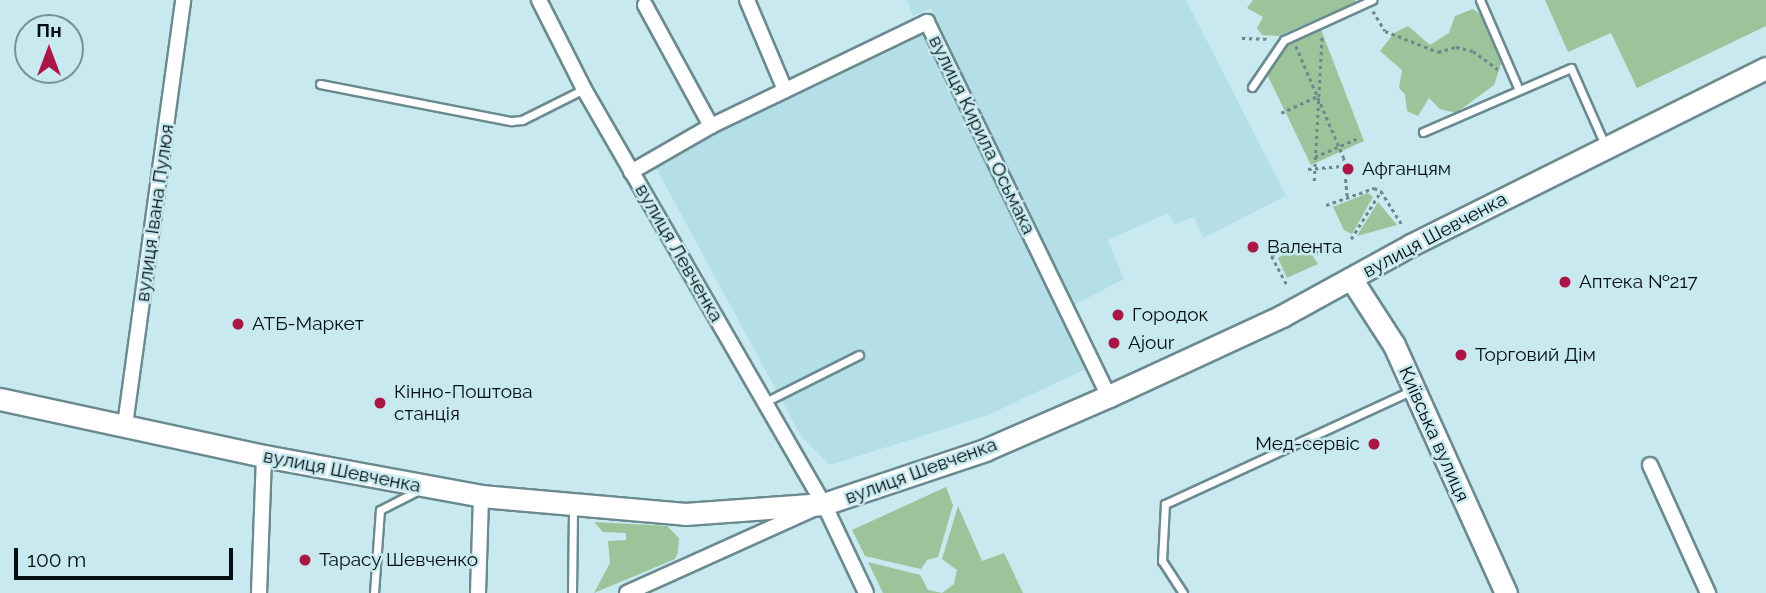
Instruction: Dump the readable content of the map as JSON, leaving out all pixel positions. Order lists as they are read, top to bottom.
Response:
{
  "streets": {
    "main road": ["вулиця Шевченка", "Київська вулиця"],
    "street": ["вулиця Кирила Осьмака", "вулиця Івана Пулюя", "вулиця Левченка"]
  },
  "crossings": [
    ["вулиця Кирила Осьмака", "вулиця Шевченка"],
    ["вулиця Кирила Осьмака", "вулиця Левченка"],
    ["вулиця Івана Пулюя", "вулиця Шевченка"],
    ["вулиця Шевченка", "вулиця Левченка"],
    ["вулиця Шевченка", "Київська вулиця"]
  ],
  "places": [
    "Афганцям",
    "Валента",
    "Аптека №217",
    "Городок",
    "АТБ-Маркет",
    "Ajour",
    "Торговий Дім",
    "Кінно-Поштова станція",
    "Мед-сервіс",
    "Тарасу Шевченко"
  ],
  "scale_bar": "100 m",
  "north": "top"
}
